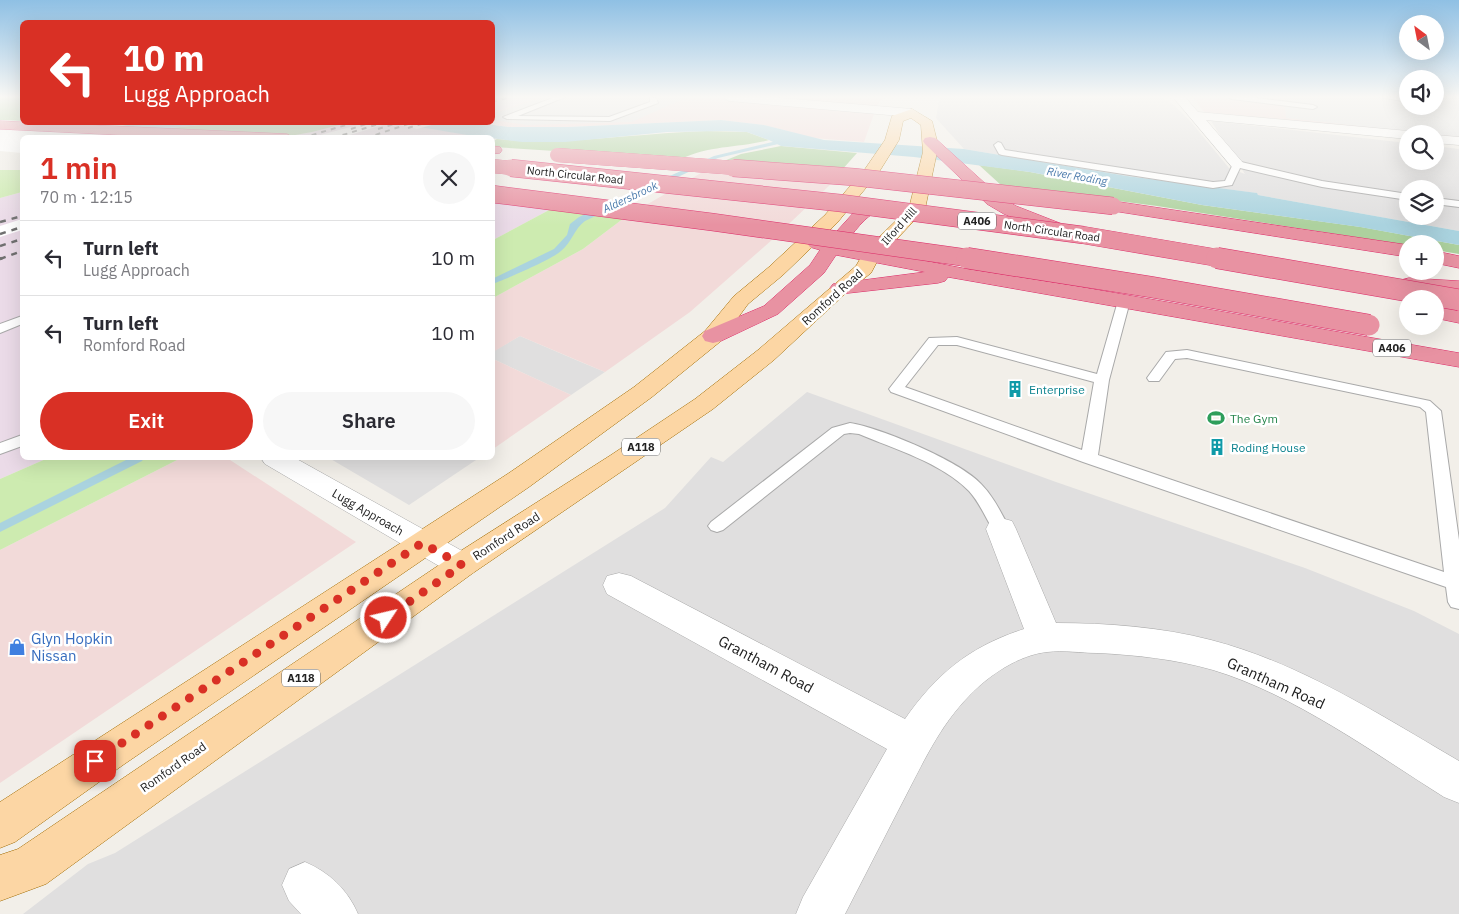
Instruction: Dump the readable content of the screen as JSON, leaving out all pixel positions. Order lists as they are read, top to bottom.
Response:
{
  "streets": {
    "highway": ["North Circular Road", "A406"],
    "main road": ["Ilford Hill", "Romford Road", "A118"],
    "street": ["Lugg Approach", "Grantham Road"]
  },
  "crossings": [
    ["A406", "Ilford Hill"],
    ["A406", "Romford Road"],
    ["Ilford Hill", "Romford Road"],
    ["Romford Road", "Lugg Approach"]
  ],
  "water": ["River Roding", "Aldersbrook"],
  "places": {
    "building": ["Enterprise", "Roding House"],
    "sports": ["The Gym"],
    "shop": ["Glyn Hopkin Nissan"]
  },
  "north": "top left",
  "page": {
    "map_buttons": ["+", "−"],
    "turn": ["10 m", "Lugg Approach"],
    "heading": ["1 min", "70 m · 12:15"],
    "list": [
      {
        "name": "Turn left",
        "note": "Lugg Approach",
        "value": "10 m"
      },
      {
        "name": "Turn left",
        "note": "Romford Road",
        "value": "10 m"
      }
    ],
    "buttons": ["Exit", "Share"]
  }
}
